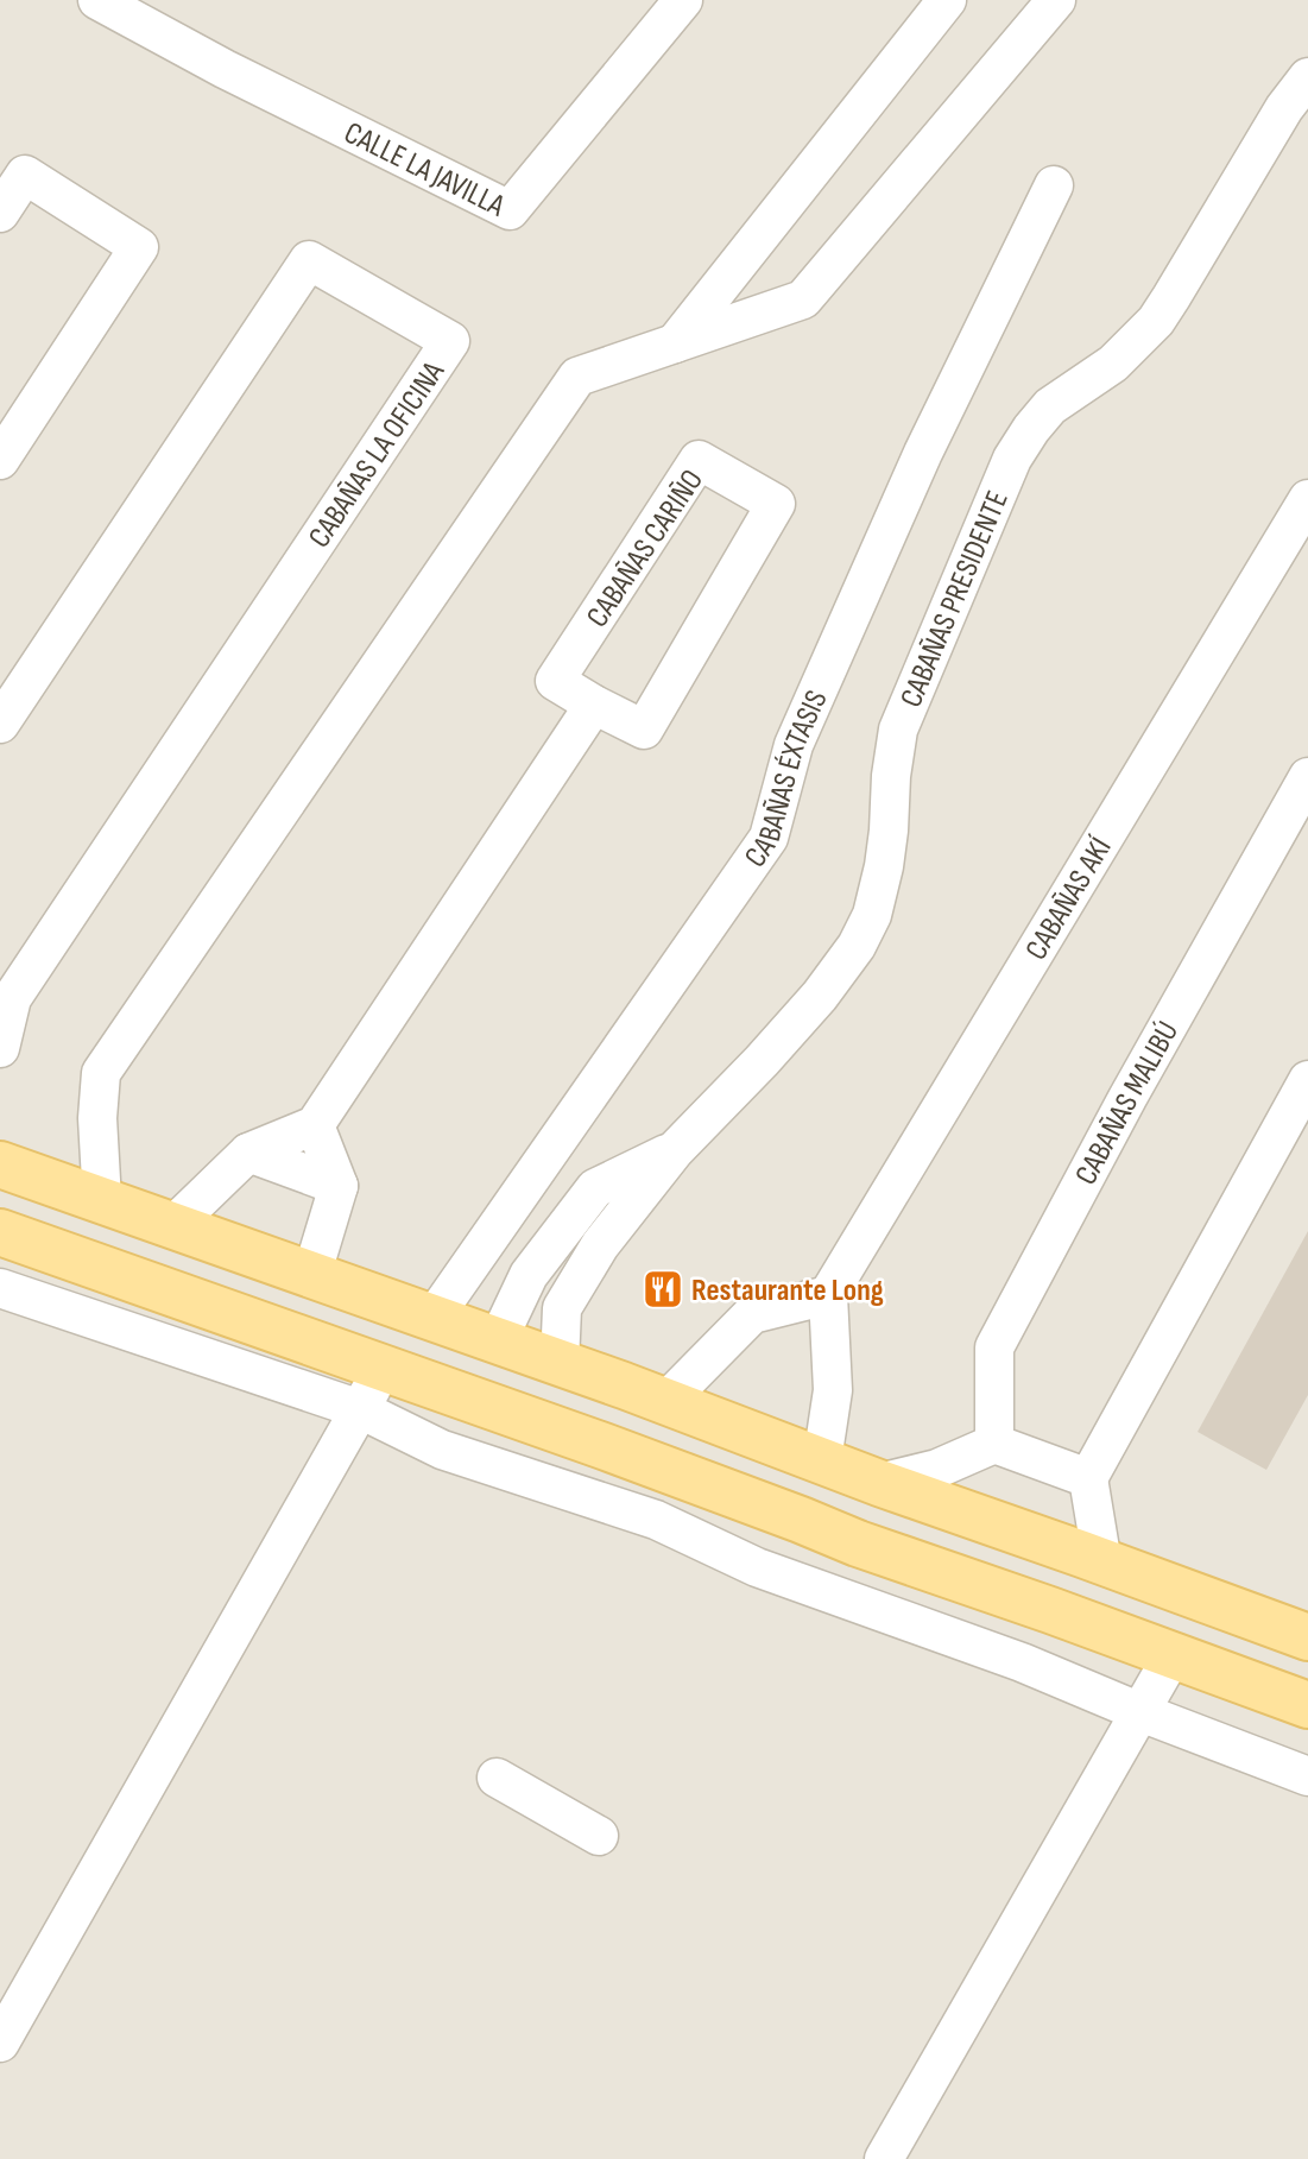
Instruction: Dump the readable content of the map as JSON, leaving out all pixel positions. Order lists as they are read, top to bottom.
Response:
{
  "streets": {
    "street": [
      "CALLE LA JAVILLA",
      "CABAÑAS LA OFICINA",
      "CABAÑAS CARIÑO",
      "CABAÑAS PRESIDENTE",
      "CABAÑAS ÉXTASIS",
      "CABAÑAS AKÍ",
      "CABAÑAS MALIBÚ"
    ]
  },
  "places": {
    "restaurant": ["Restaurante Long"]
  }
}
